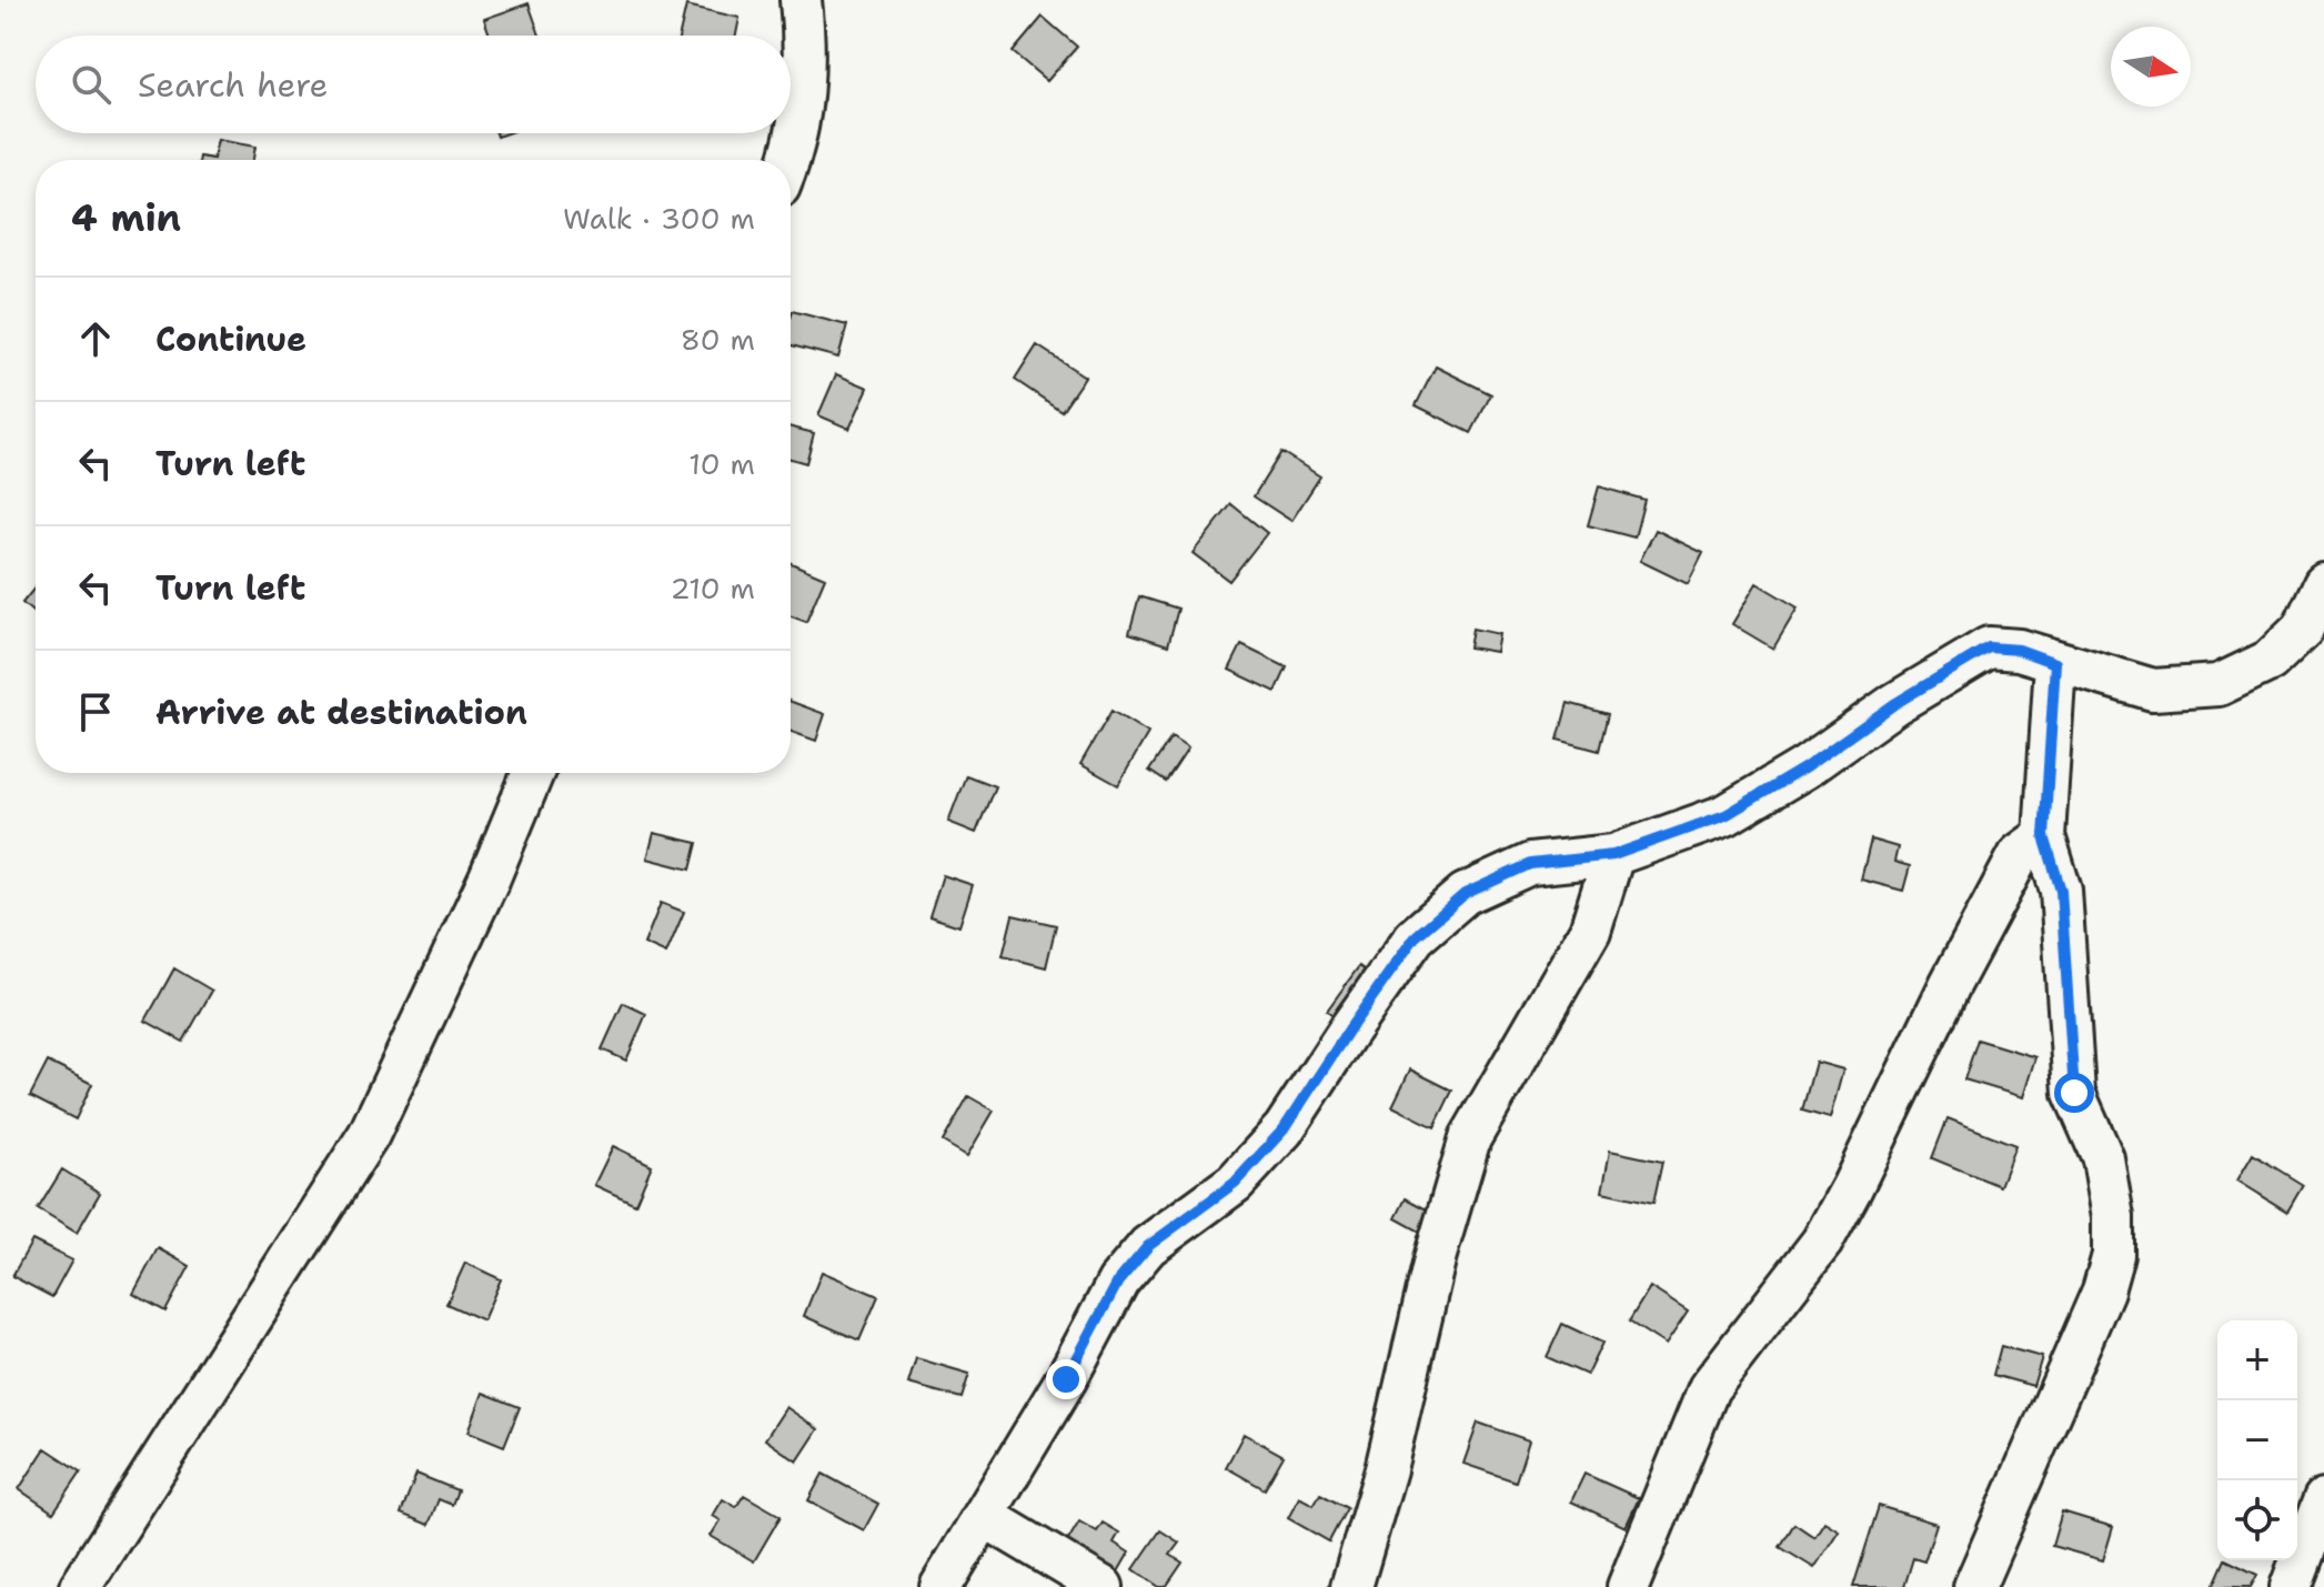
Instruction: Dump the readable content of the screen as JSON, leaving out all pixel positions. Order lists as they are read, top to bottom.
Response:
{
  "north": "right",
  "page": {
    "search": "Search here",
    "heading": ["4 min", "Walk · 300 m"],
    "list": [
      ["Continue", "80 m"],
      ["Turn left", "10 m"],
      ["Turn left", "210 m"],
      "Arrive at destination"
    ],
    "map_buttons": ["+", "−"]
  }
}
